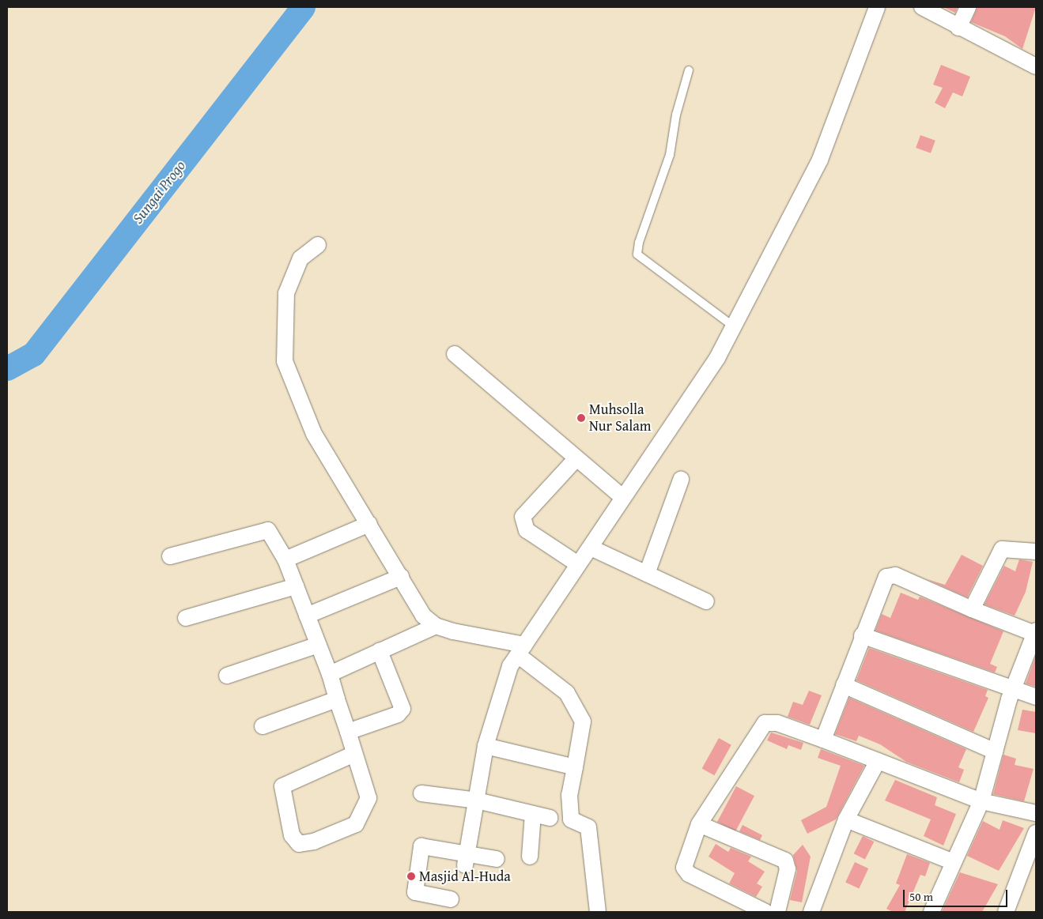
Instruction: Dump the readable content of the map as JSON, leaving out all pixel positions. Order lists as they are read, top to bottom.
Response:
{
  "water": ["Sungai Progo"],
  "places": ["Muhsolla Nur Salam", "Masjid Al-Huda"],
  "scale_bar": "50 m"
}
